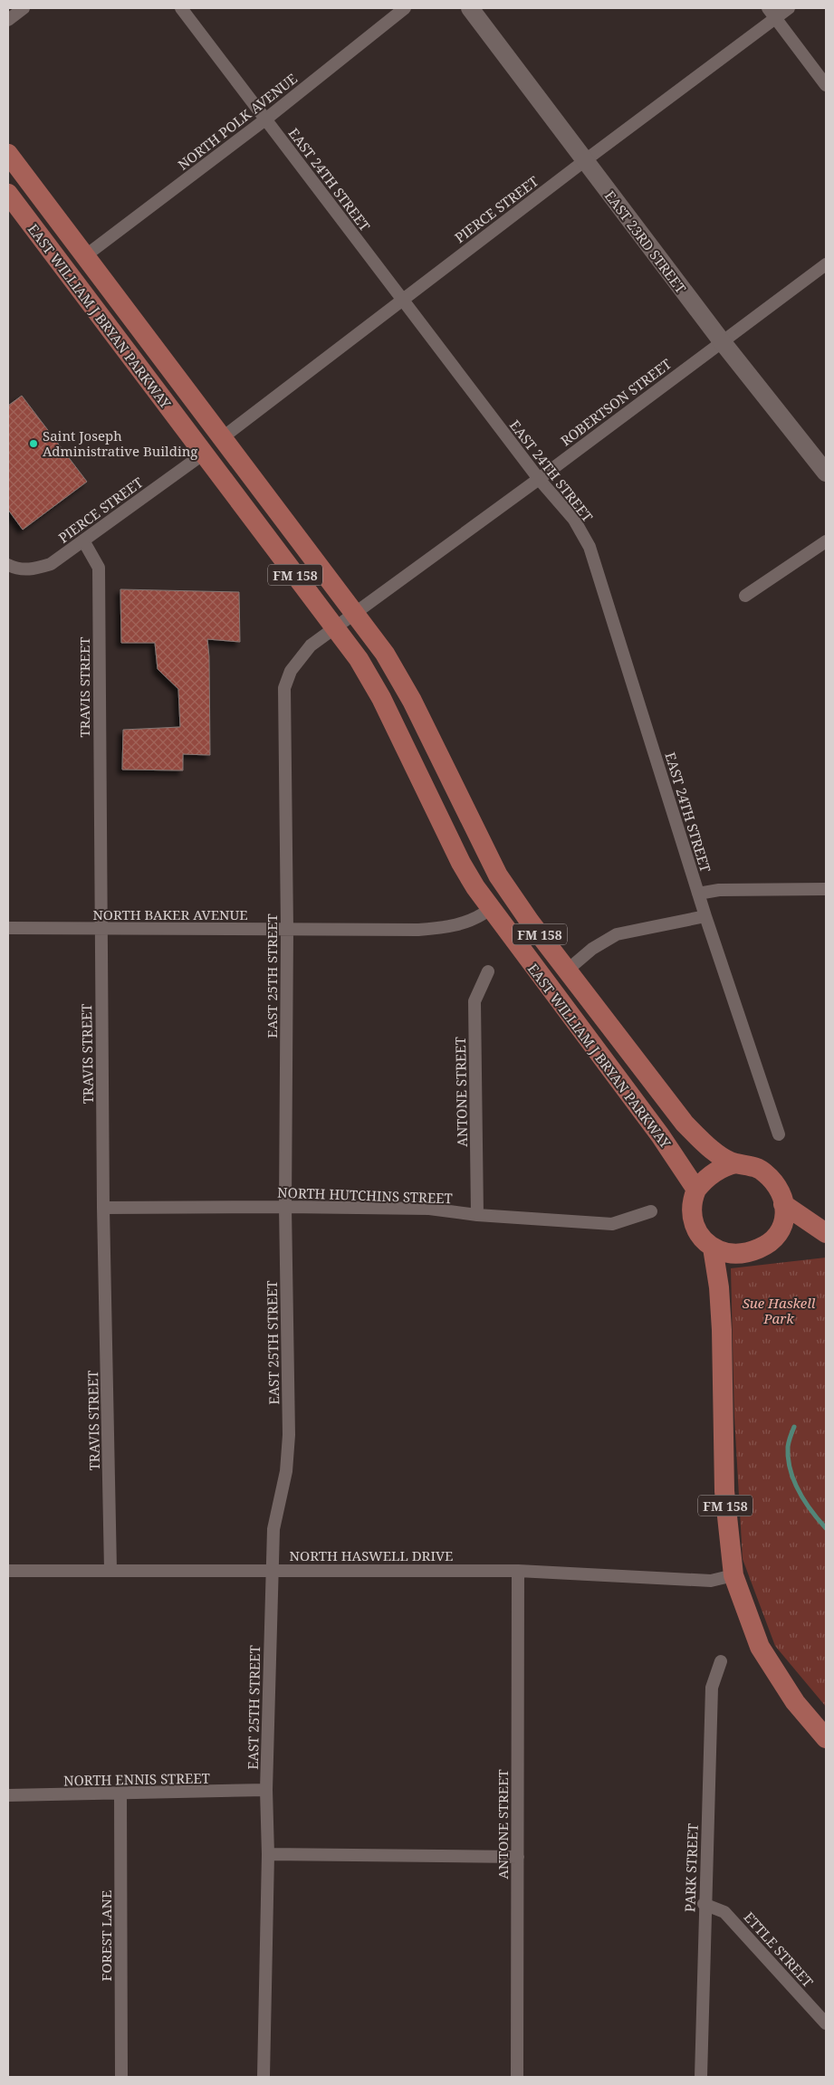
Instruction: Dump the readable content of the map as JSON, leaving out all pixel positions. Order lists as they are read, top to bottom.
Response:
{
  "streets": {
    "main road": ["EAST WILLIAM J BRYAN PARKWAY", "FM 158"],
    "street": [
      "NORTH POLK AVENUE",
      "EAST 24TH STREET",
      "PIERCE STREET",
      "EAST 23RD STREET",
      "ROBERTSON STREET",
      "TRAVIS STREET",
      "NORTH BAKER AVENUE",
      "EAST 25TH STREET",
      "ANTONE STREET",
      "NORTH HUTCHINS STREET",
      "NORTH HASWELL DRIVE",
      "NORTH ENNIS STREET",
      "PARK STREET",
      "FOREST LANE",
      "ETTLE STREET"
    ]
  },
  "crossings": [
    ["NORTH POLK AVENUE", "EAST 24TH STREET"],
    ["NORTH POLK AVENUE", "EAST WILLIAM J BRYAN PARKWAY"],
    ["EAST 24TH STREET", "PIERCE STREET"],
    ["EAST 24TH STREET", "ROBERTSON STREET"],
    ["PIERCE STREET", "EAST 23RD STREET"],
    ["PIERCE STREET", "EAST WILLIAM J BRYAN PARKWAY"],
    ["PIERCE STREET", "TRAVIS STREET"],
    ["EAST 23RD STREET", "ROBERTSON STREET"],
    ["EAST WILLIAM J BRYAN PARKWAY", "ROBERTSON STREET"],
    ["EAST WILLIAM J BRYAN PARKWAY", "FM 158"],
    ["EAST WILLIAM J BRYAN PARKWAY", "NORTH BAKER AVENUE"],
    ["EAST WILLIAM J BRYAN PARKWAY", "EAST 25TH STREET"],
    ["ROBERTSON STREET", "EAST 25TH STREET"],
    ["FM 158", "NORTH HASWELL DRIVE"],
    ["TRAVIS STREET", "NORTH BAKER AVENUE"],
    ["TRAVIS STREET", "NORTH HUTCHINS STREET"],
    ["TRAVIS STREET", "NORTH HASWELL DRIVE"],
    ["NORTH BAKER AVENUE", "EAST 25TH STREET"],
    ["EAST 25TH STREET", "NORTH HUTCHINS STREET"],
    ["EAST 25TH STREET", "NORTH HASWELL DRIVE"],
    ["EAST 25TH STREET", "NORTH ENNIS STREET"],
    ["ANTONE STREET", "NORTH HUTCHINS STREET"],
    ["ANTONE STREET", "NORTH HASWELL DRIVE"],
    ["NORTH ENNIS STREET", "FOREST LANE"],
    ["PARK STREET", "ETTLE STREET"]
  ],
  "parks": ["Sue Haskell Park"],
  "places": ["Saint Joseph Administrative Building"]
}
